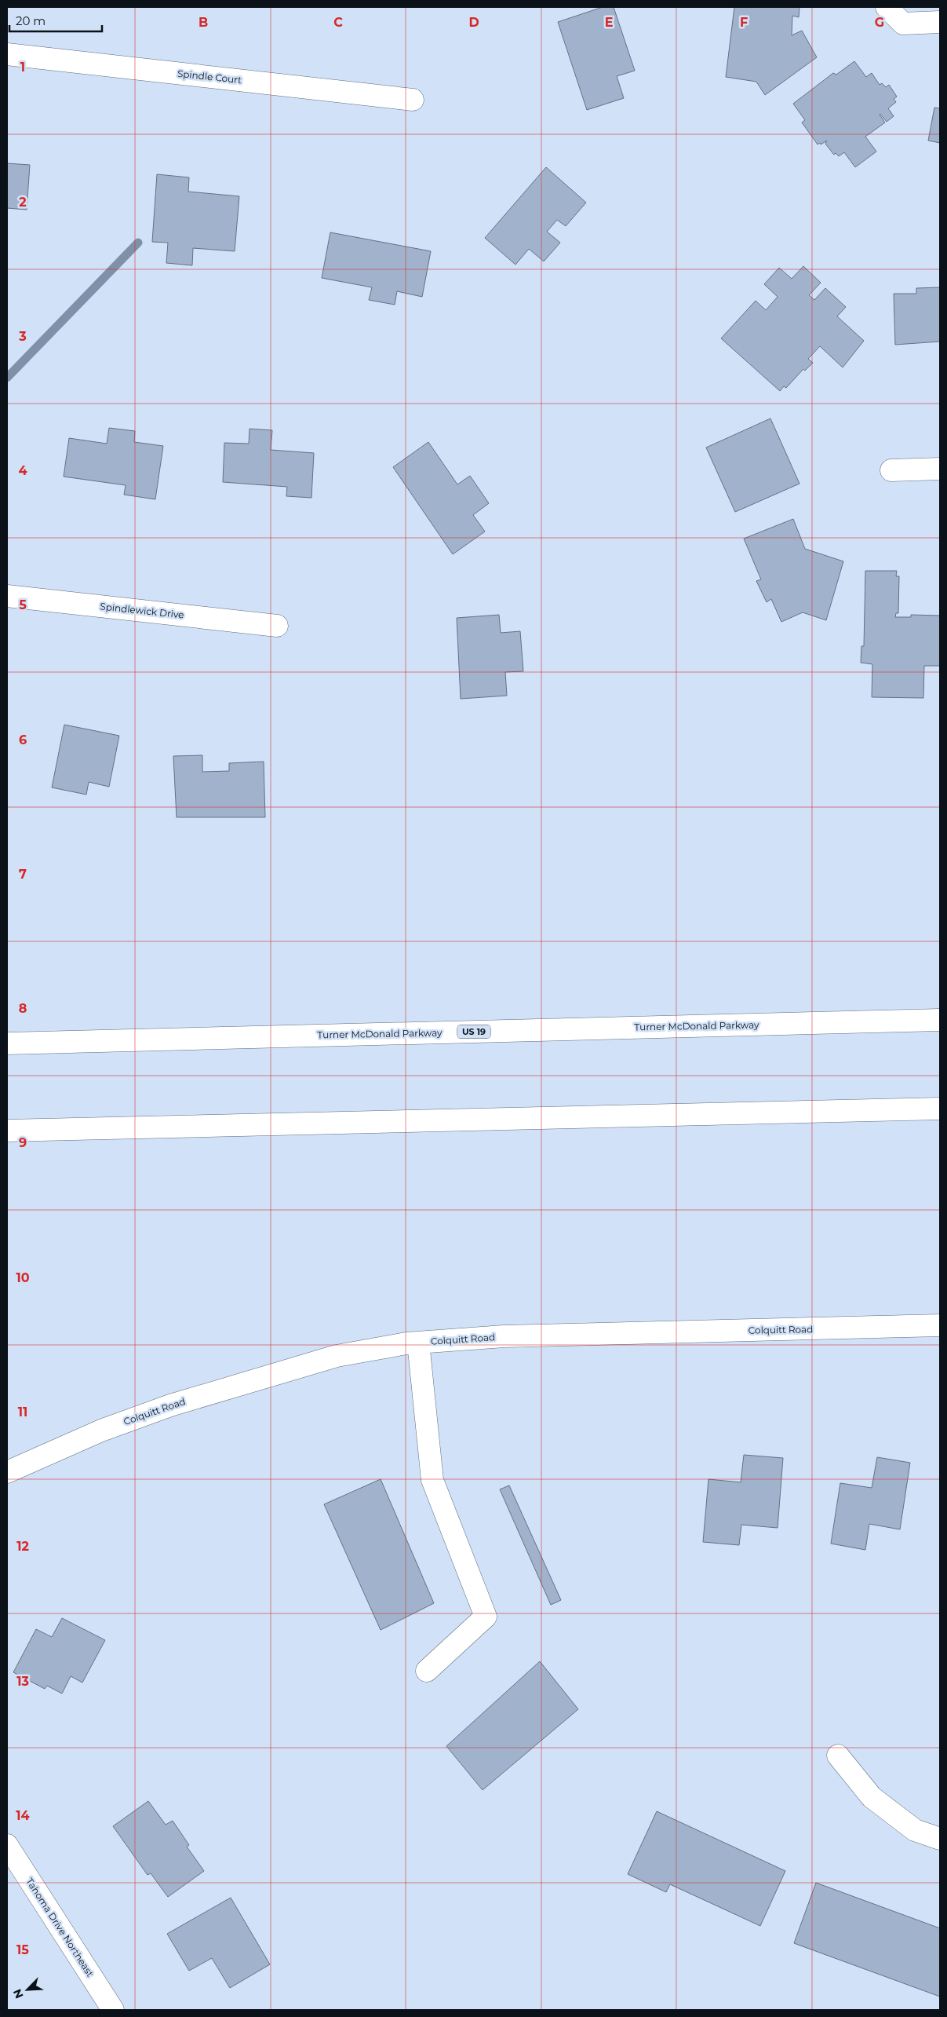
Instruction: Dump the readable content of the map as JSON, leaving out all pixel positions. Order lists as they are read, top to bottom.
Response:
{
  "streets": {
    "main road": [
      "Spindle Court",
      "Spindlewick Drive",
      "Turner McDonald Parkway",
      "US 19",
      "Colquitt Road",
      "Tahoma Drive Northeast"
    ]
  },
  "scale_bar": "20 m",
  "north": "bottom left",
  "grid": {
    "columns": [
      "B",
      "C",
      "D",
      "E",
      "F",
      "G"
    ],
    "rows": [
      "1",
      "2",
      "3",
      "4",
      "5",
      "6",
      "7",
      "8",
      "9",
      "10",
      "11",
      "12",
      "13",
      "14",
      "15"
    ]
  }
}
